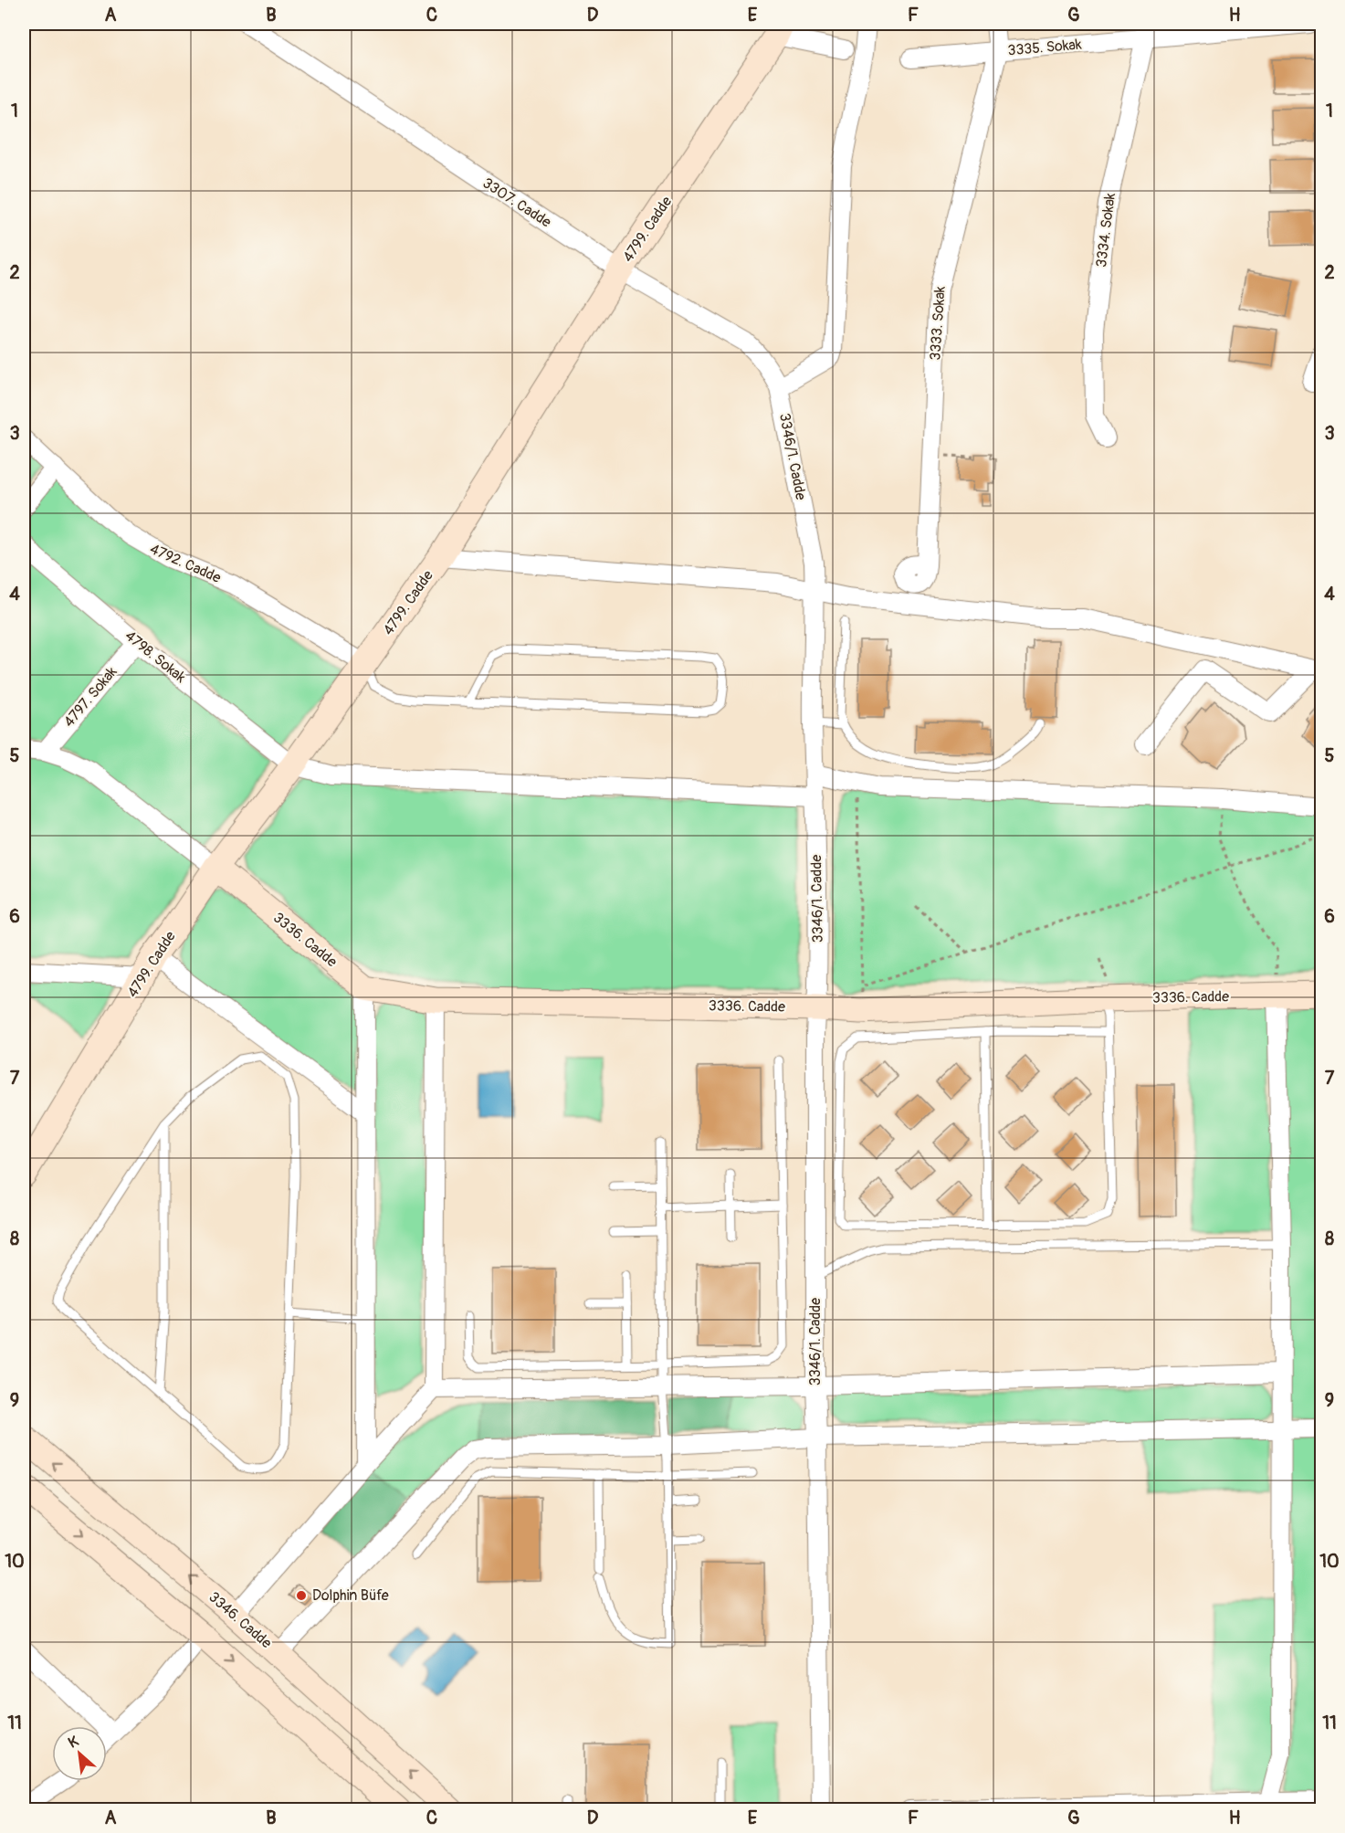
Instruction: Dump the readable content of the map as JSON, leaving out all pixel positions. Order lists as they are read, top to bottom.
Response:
{
  "streets": {
    "street": [
      "3335. Sokak",
      "3307. Cadde",
      "4799. Cadde",
      "3334. Sokak",
      "3333. Sokak",
      "3346/1. Cadde",
      "4792. Cadde",
      "4798. Sokak",
      "4797. Sokak",
      "3336. Cadde",
      "3346. Cadde"
    ]
  },
  "crossings": [
    ["3335. Sokak", "3334. Sokak"],
    ["3335. Sokak", "3333. Sokak"],
    ["3307. Cadde", "4799. Cadde"],
    ["3307. Cadde", "3346/1. Cadde"],
    ["4799. Cadde", "4792. Cadde"],
    ["4799. Cadde", "4798. Sokak"],
    ["4799. Cadde", "3336. Cadde"],
    ["3346/1. Cadde", "3336. Cadde"],
    ["4798. Sokak", "4797. Sokak"]
  ],
  "places": ["Dolphin Büfe"],
  "north": "top left",
  "grid": {
    "columns": [
      "A",
      "B",
      "C",
      "D",
      "E",
      "F",
      "G",
      "H"
    ],
    "rows": [
      "1",
      "2",
      "3",
      "4",
      "5",
      "6",
      "7",
      "8",
      "9",
      "10",
      "11"
    ]
  }
}
